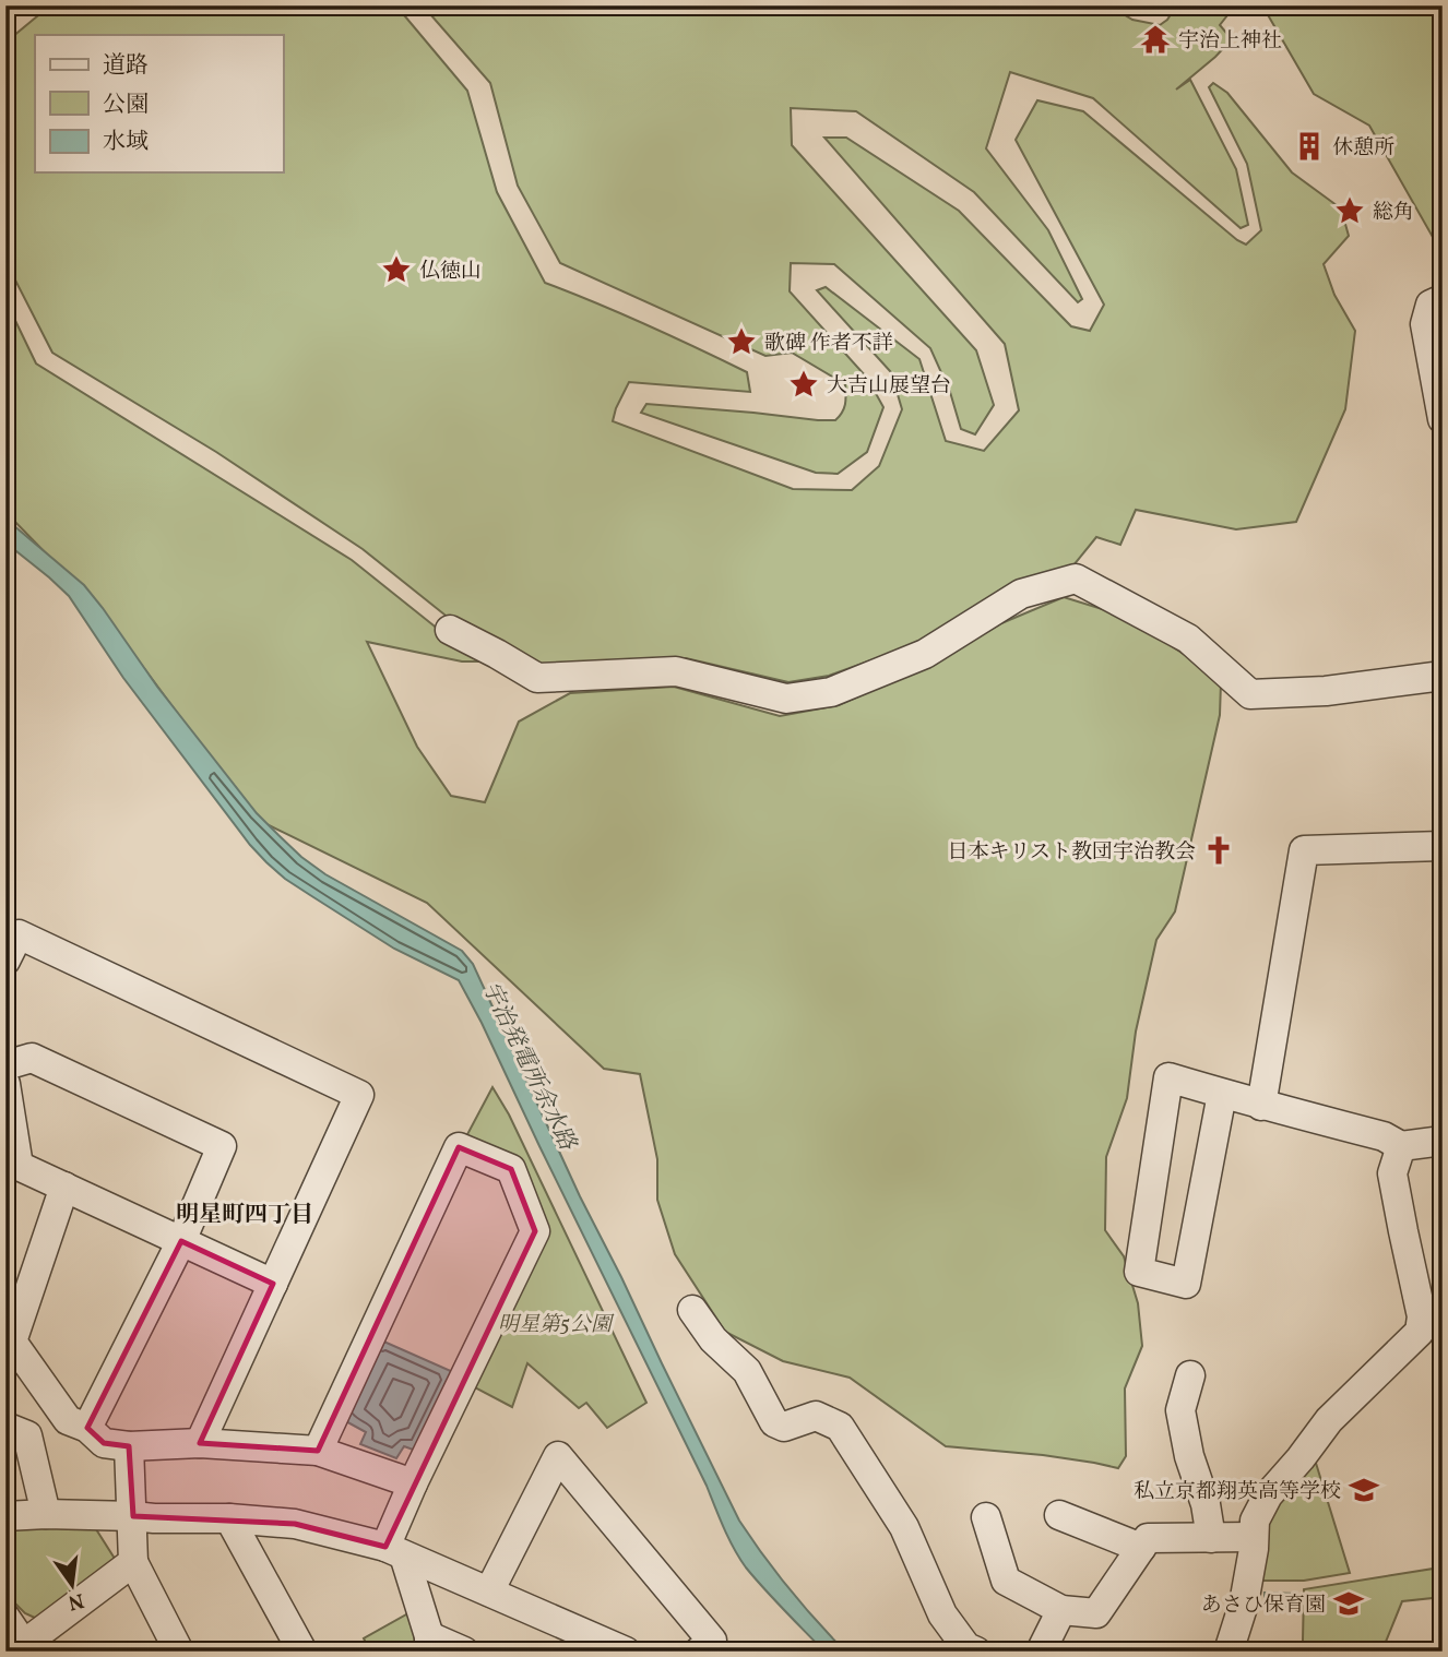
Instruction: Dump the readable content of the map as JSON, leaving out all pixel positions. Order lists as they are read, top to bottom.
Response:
{
  "districts": ["明星町四丁目"],
  "water": ["宇治発電所余水路"],
  "parks": ["明星第5公園"],
  "places": {
    "temple": ["宇治上神社"],
    "building": ["休憩所"],
    "place": [
      "総角",
      "仏徳山",
      "歌碑 作者不詳",
      "大吉山展望台"
    ],
    "church": ["日本キリスト教団宇治教会"],
    "school or university": ["私立京都翔英高等学校", "あさひ保育園"]
  },
  "legend": ["道路", "公園", "水域"],
  "north": "bottom"
}
